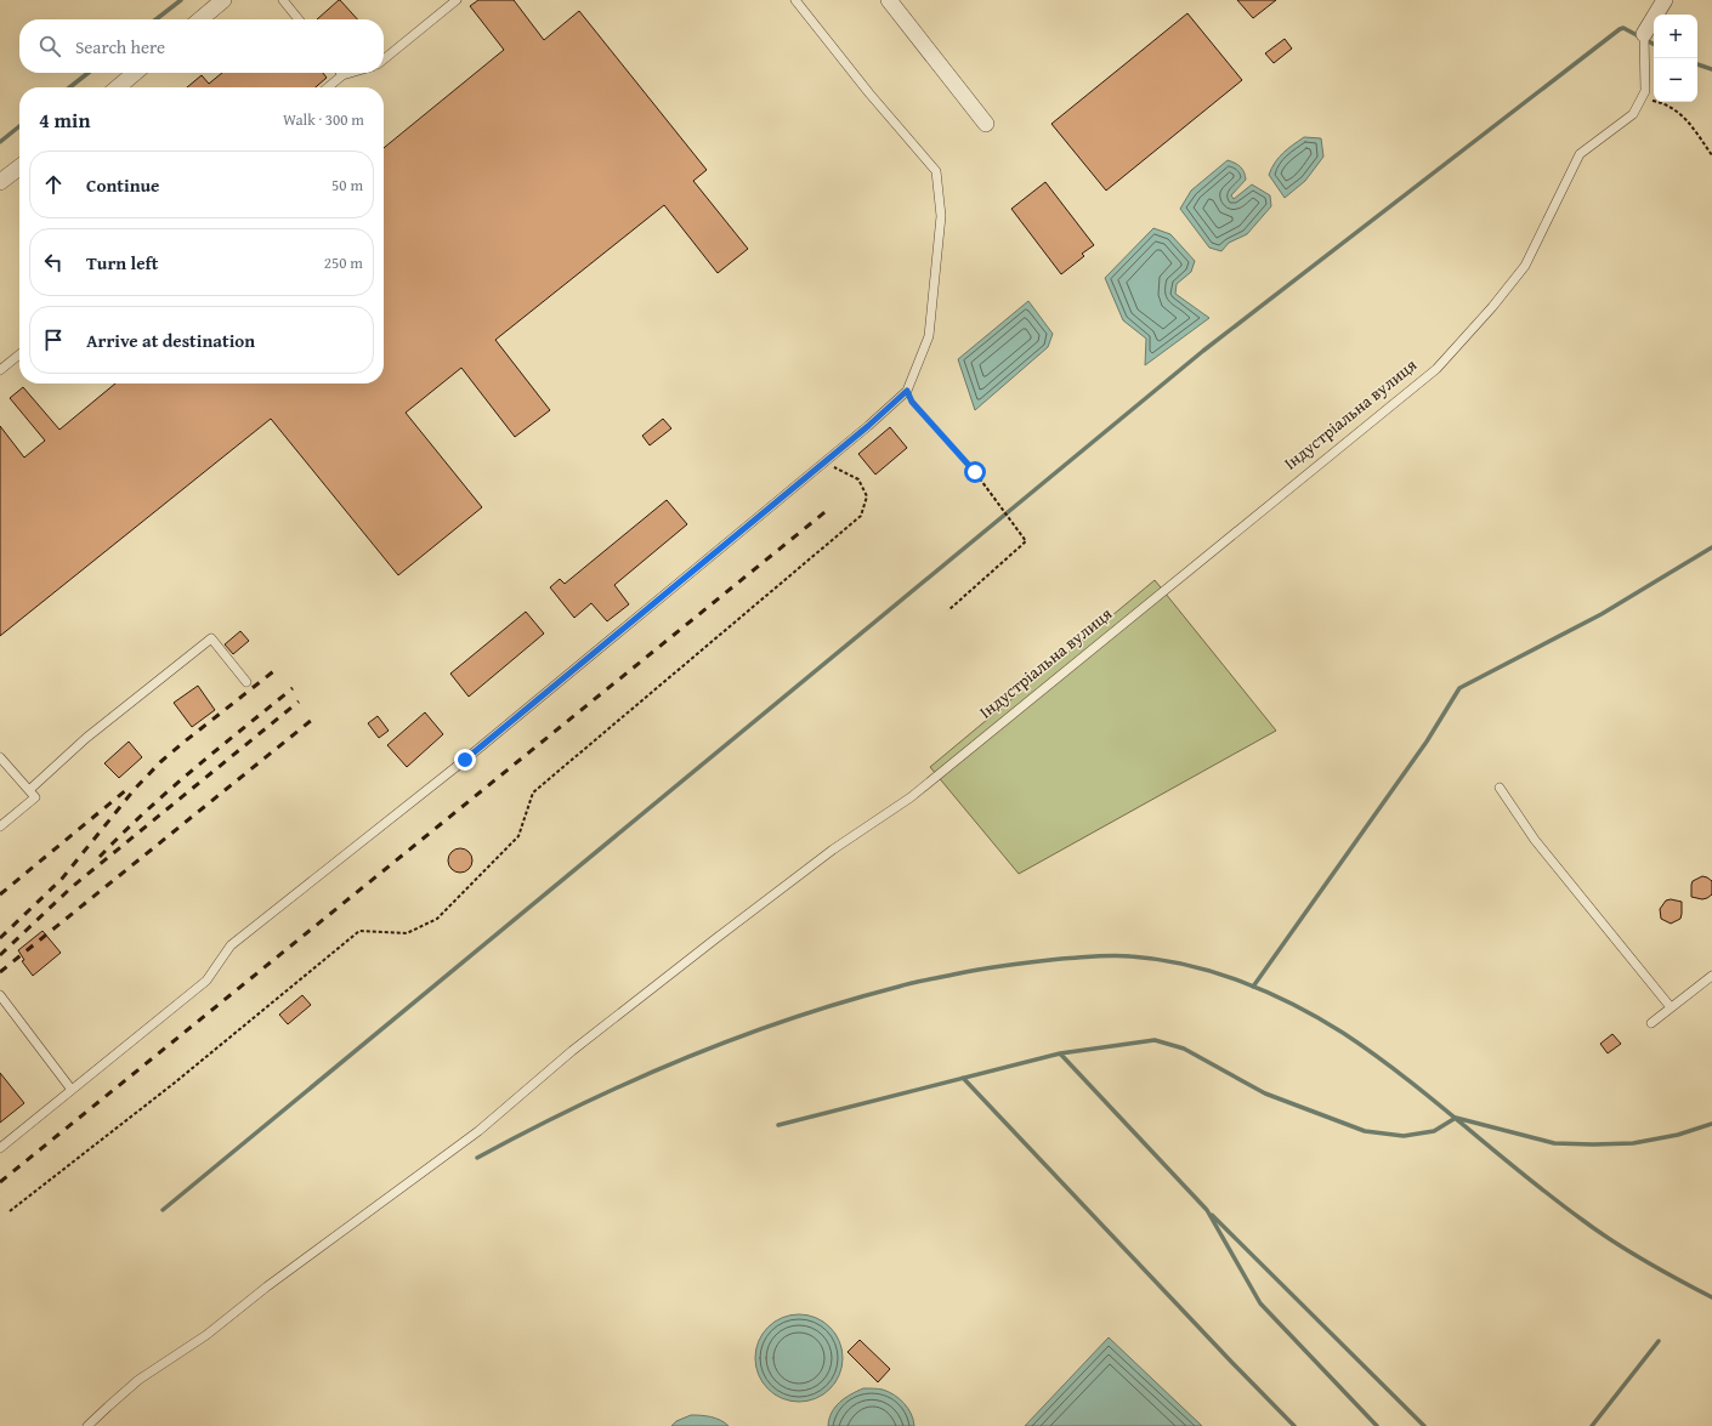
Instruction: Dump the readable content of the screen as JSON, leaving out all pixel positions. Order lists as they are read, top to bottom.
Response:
{
  "streets": {
    "street": ["Індустріальна вулиця"]
  },
  "page": {
    "map_buttons": ["+", "−"],
    "search": "Search here",
    "heading": ["4 min", "Walk · 300 m"],
    "list": [
      ["Continue", "50 m"],
      ["Turn left", "250 m"],
      "Arrive at destination"
    ]
  }
}
